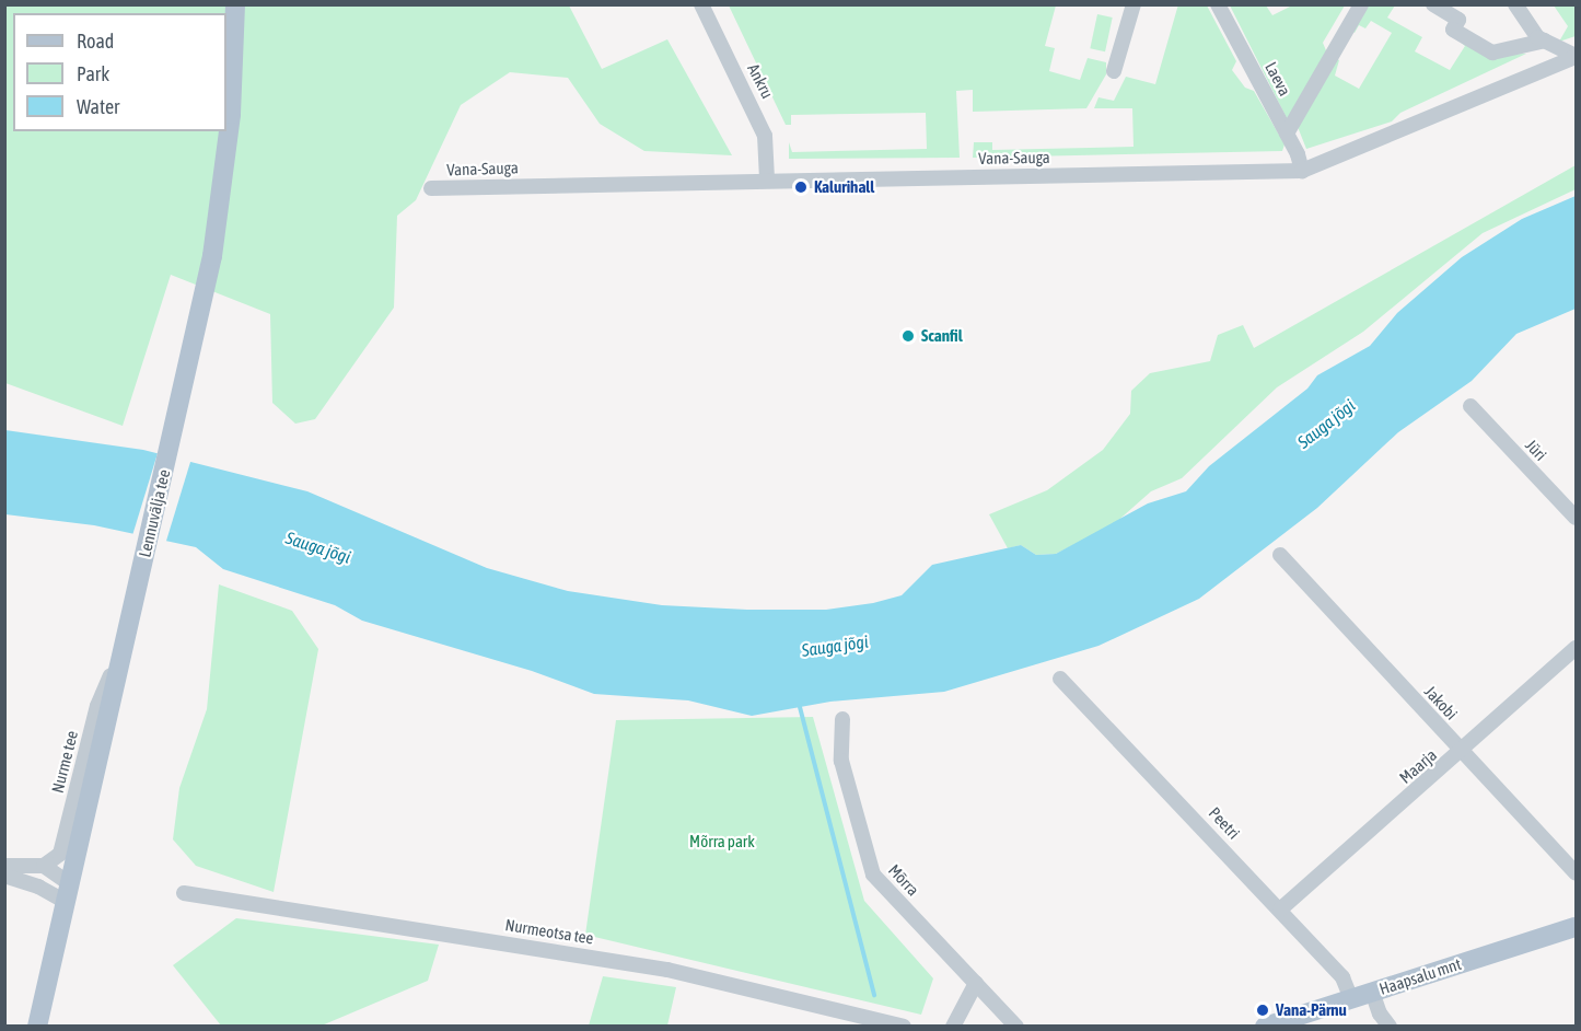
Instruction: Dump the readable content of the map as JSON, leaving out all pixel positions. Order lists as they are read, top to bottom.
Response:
{
  "streets": {
    "main road": ["Lennuvälja tee", "Haapsalu mnt"],
    "street": [
      "Laeva",
      "Ankru",
      "Vana-Sauga",
      "Jüri",
      "Jakobi",
      "Nurme tee",
      "Maarja",
      "Peetri",
      "Mõrra",
      "Nurmeotsa tee"
    ]
  },
  "crossings": [
    ["Laeva", "Vana-Sauga"],
    ["Ankru", "Vana-Sauga"],
    ["Lennuvälja tee", "Nurme tee"],
    ["Jakobi", "Maarja"],
    ["Maarja", "Peetri"],
    ["Peetri", "Haapsalu mnt"]
  ],
  "water": ["Sauga jõgi"],
  "parks": ["Mõrra park"],
  "places": ["Kalurihall", "Scanfil", "Vana-Pärnu"],
  "legend": ["Road", "Park", "Water"]
}
